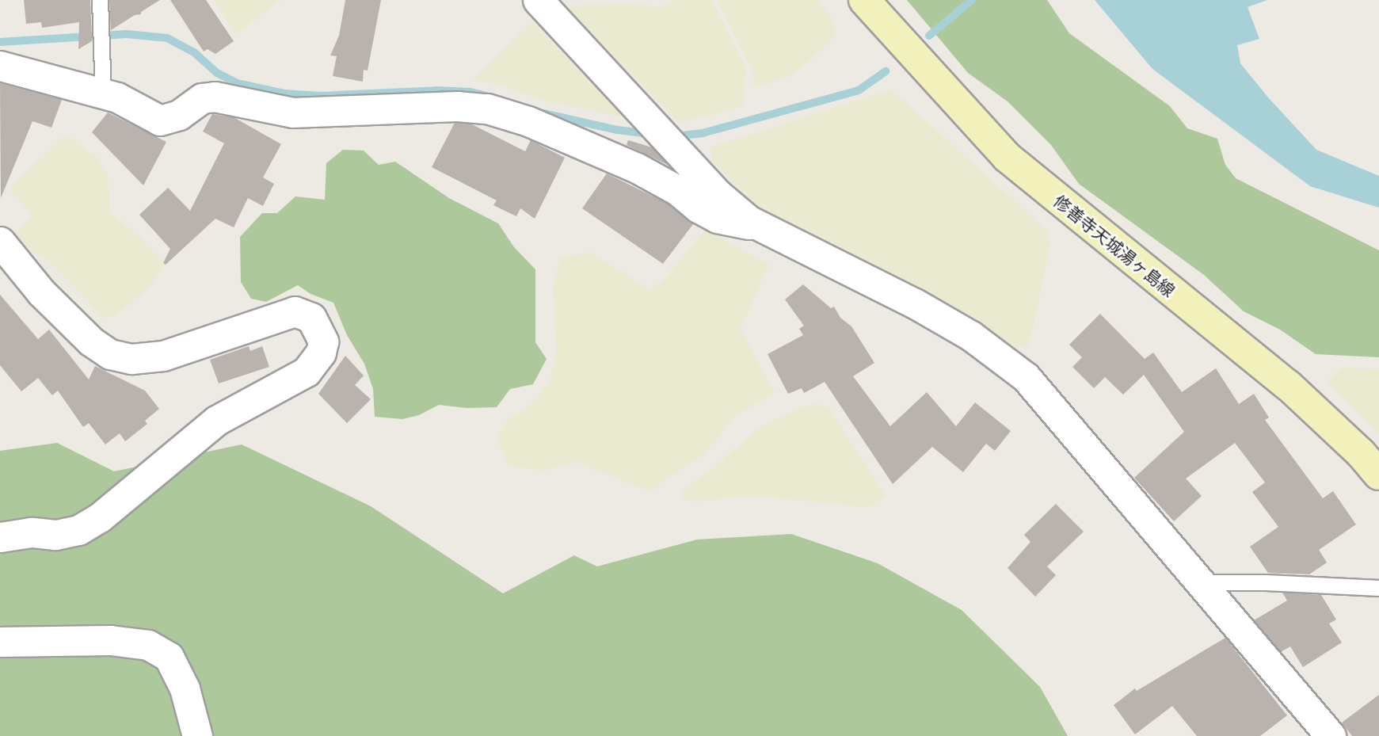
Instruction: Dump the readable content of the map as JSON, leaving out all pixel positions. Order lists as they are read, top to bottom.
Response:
{
  "streets": {
    "main road": ["修善寺天城湯ヶ島線"]
  }
}
